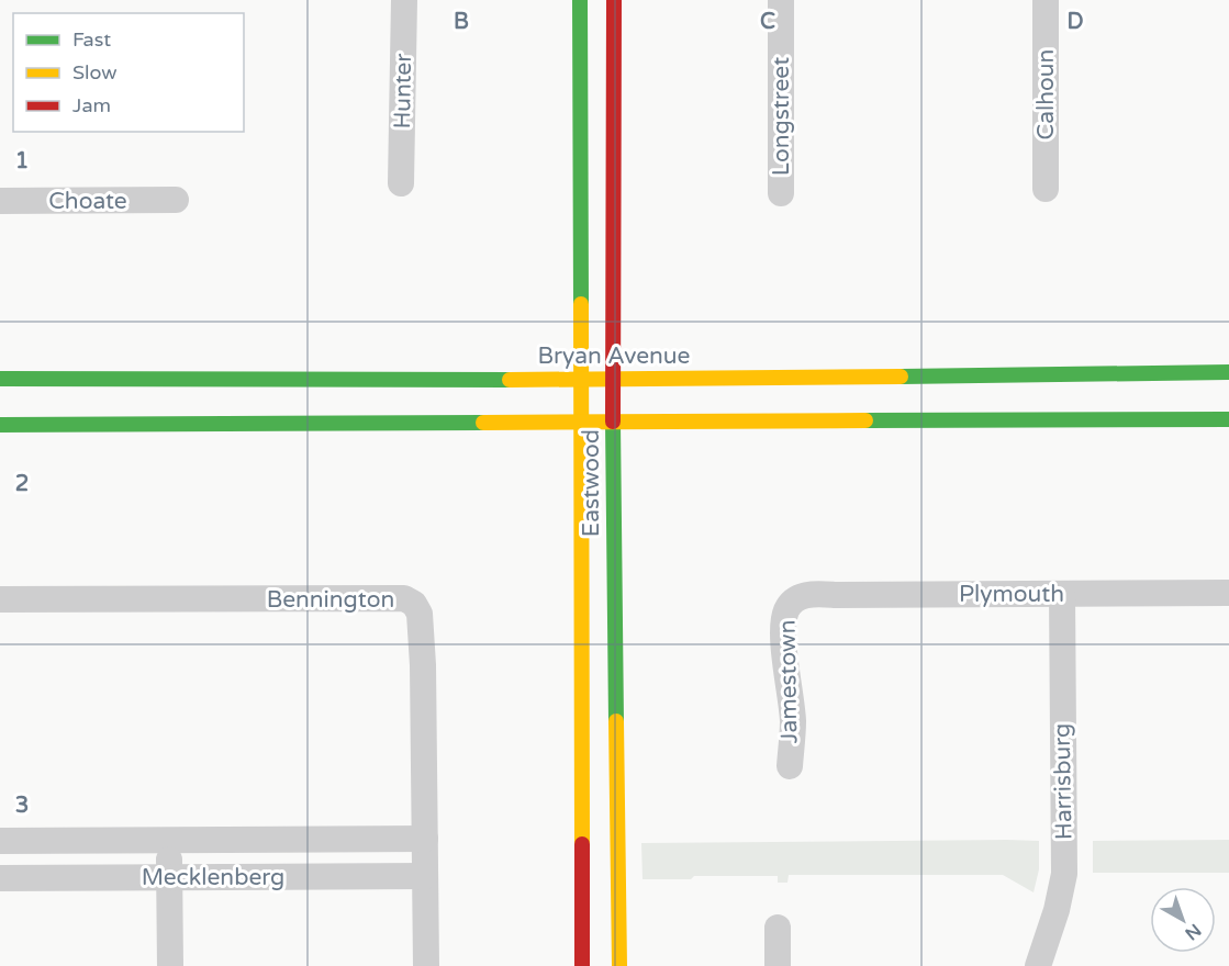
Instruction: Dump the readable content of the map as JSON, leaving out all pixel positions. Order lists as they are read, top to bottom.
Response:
{
  "streets": {
    "main road": ["Bryan Avenue", "Eastwood"],
    "street": [
      "Hunter",
      "Calhoun",
      "Longstreet",
      "Choate",
      "Plymouth",
      "Bennington",
      "Jamestown",
      "Harrisburg",
      "Mecklenberg"
    ]
  },
  "crossings": [
    ["Bryan Avenue", "Eastwood"],
    ["Plymouth", "Jamestown"],
    ["Plymouth", "Harrisburg"],
    ["Bennington", "Mecklenberg"]
  ],
  "legend": ["Fast", "Slow", "Jam"],
  "north": "bottom right",
  "grid": {
    "columns": ["B", "C", "D"],
    "rows": ["1", "2", "3"]
  }
}
